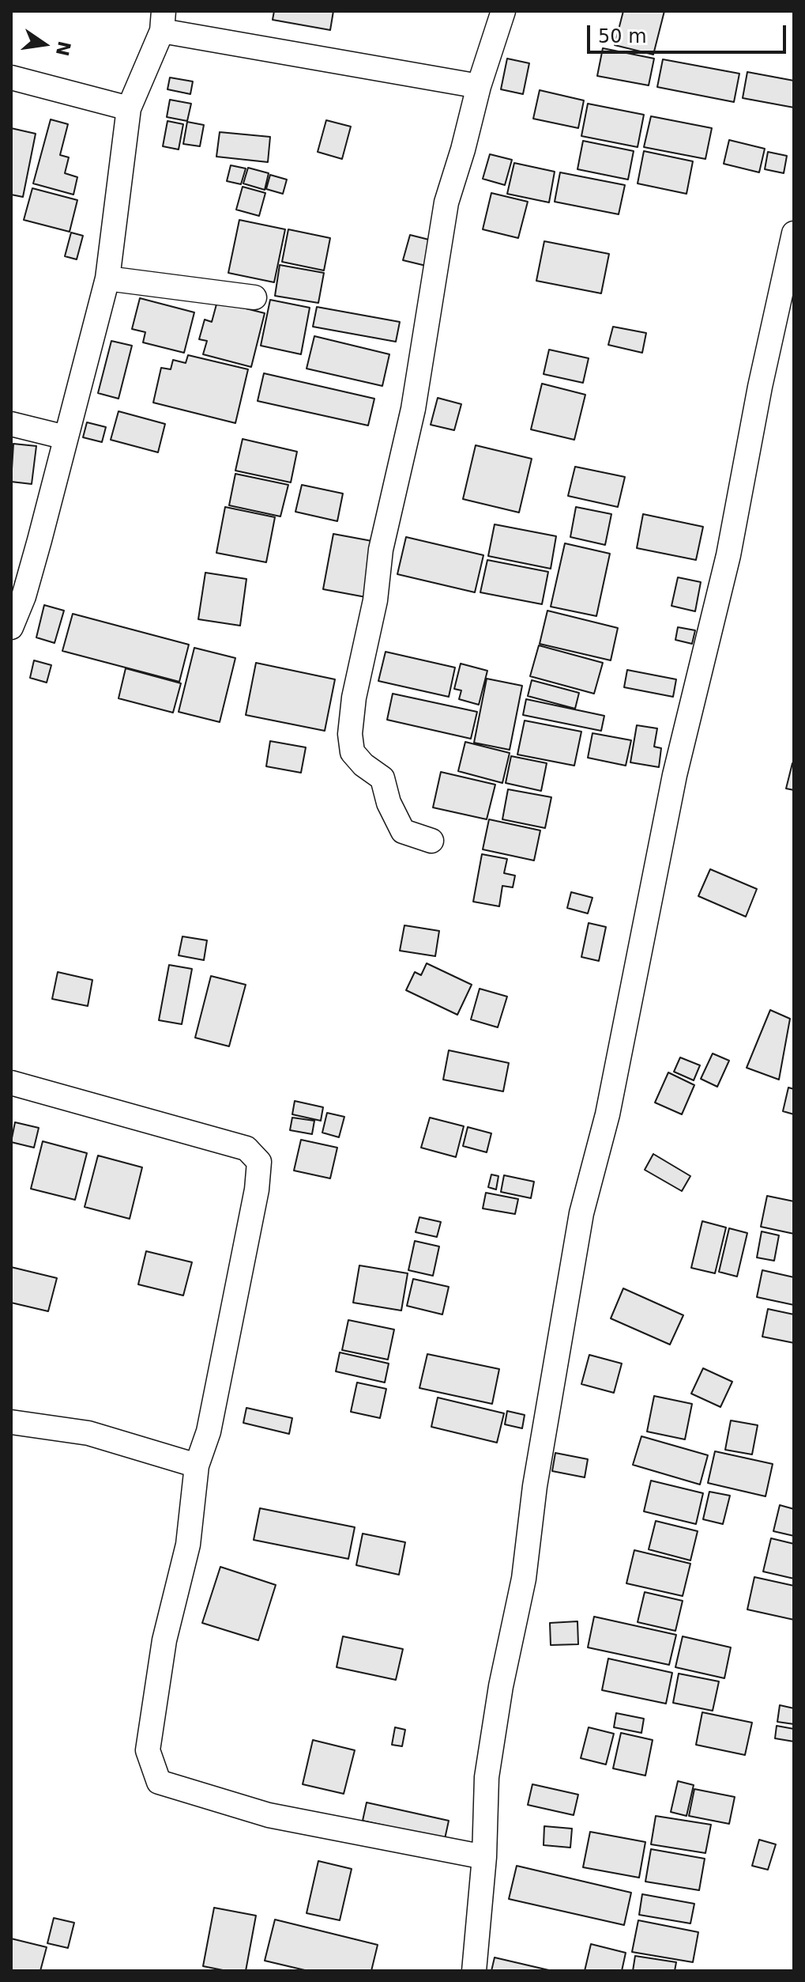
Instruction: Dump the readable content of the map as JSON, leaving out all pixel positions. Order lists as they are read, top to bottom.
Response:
{
  "scale_bar": "50 m",
  "north": "right"
}
